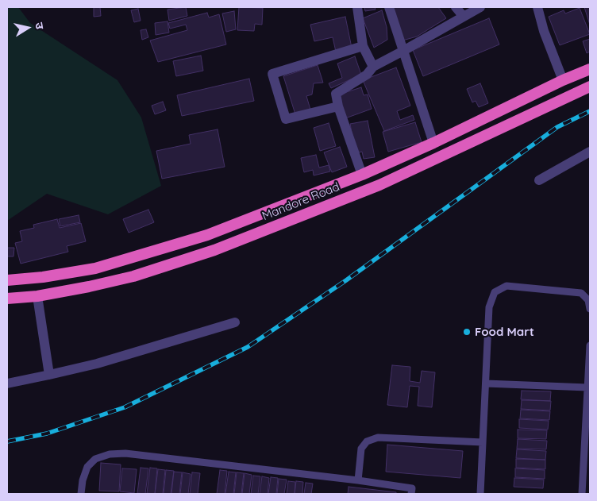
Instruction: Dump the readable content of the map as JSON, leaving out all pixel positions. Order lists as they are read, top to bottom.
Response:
{
  "streets": {
    "highway": ["Mandore Road"]
  },
  "places": ["Food Mart"],
  "north": "right"
}
